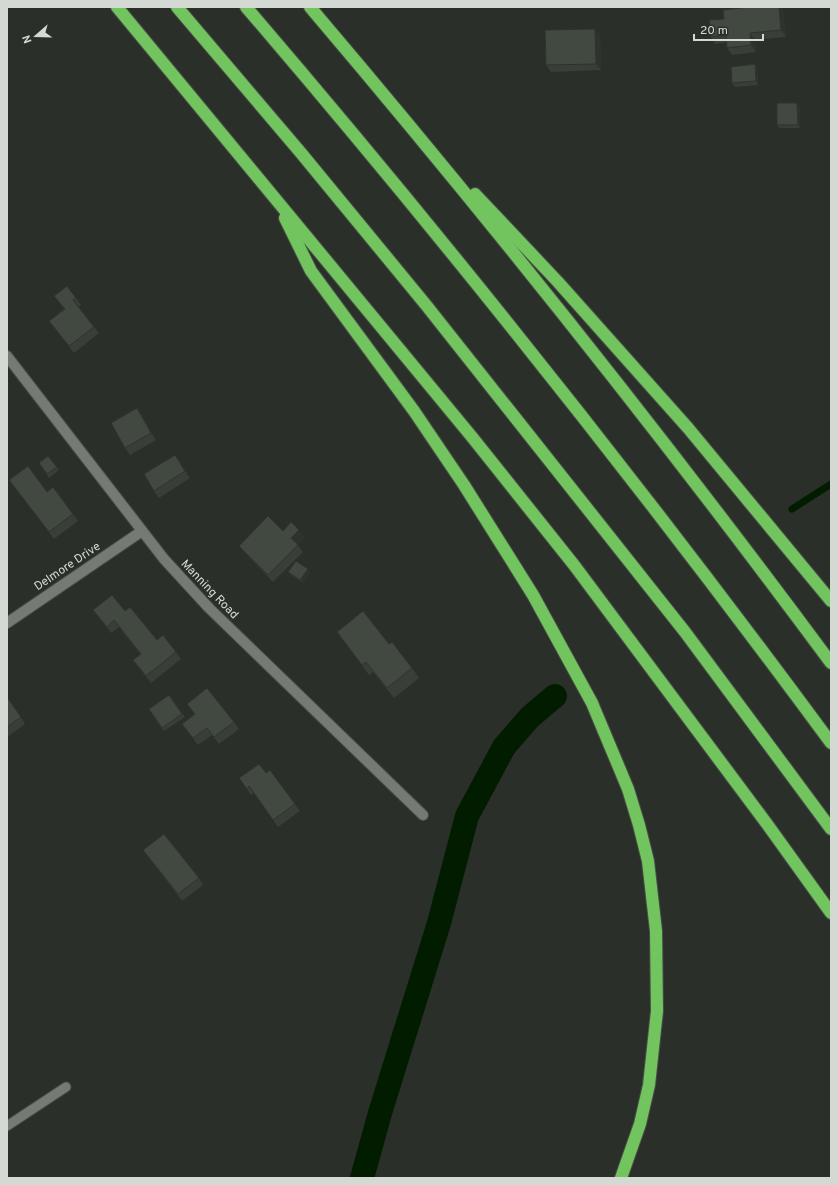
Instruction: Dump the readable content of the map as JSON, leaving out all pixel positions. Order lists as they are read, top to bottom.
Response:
{
  "streets": {
    "street": ["Delmore Drive", "Manning Road"]
  },
  "crossings": [
    ["Delmore Drive", "Manning Road"]
  ],
  "scale_bar": "20 m",
  "north": "left"
}
